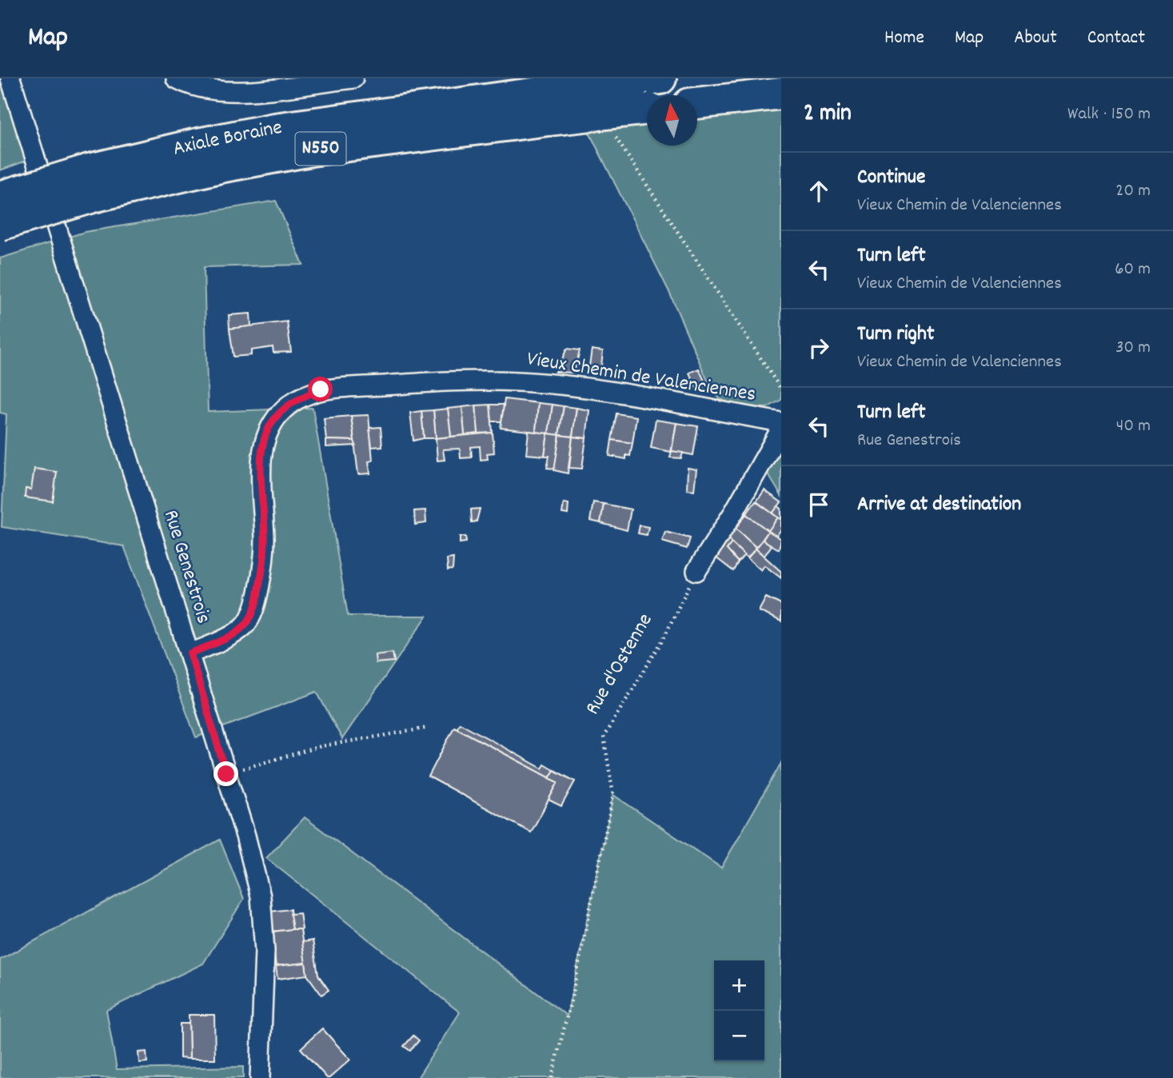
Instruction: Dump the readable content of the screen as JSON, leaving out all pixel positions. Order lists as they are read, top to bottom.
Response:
{
  "streets": {
    "highway": ["Axiale Boraine", "N550"],
    "street": ["Vieux Chemin de Valenciennes", "Rue Genestrois"],
    "path": ["Rue d'Ostenne"]
  },
  "crossings": [
    ["Vieux Chemin de Valenciennes", "Rue Genestrois"]
  ],
  "north": "top",
  "page": {
    "header": "Map",
    "nav": [
      "Home",
      "Map",
      "About",
      "Contact"
    ],
    "heading": ["2 min", "Walk · 150 m"],
    "list": [
      ["Continue", "Vieux Chemin de Valenciennes", "20 m"],
      ["Turn left", "Vieux Chemin de Valenciennes", "60 m"],
      ["Turn right", "Vieux Chemin de Valenciennes", "30 m"],
      ["Turn left", "Rue Genestrois", "40 m"],
      "Arrive at destination"
    ],
    "map_buttons": ["+", "−"]
  }
}
